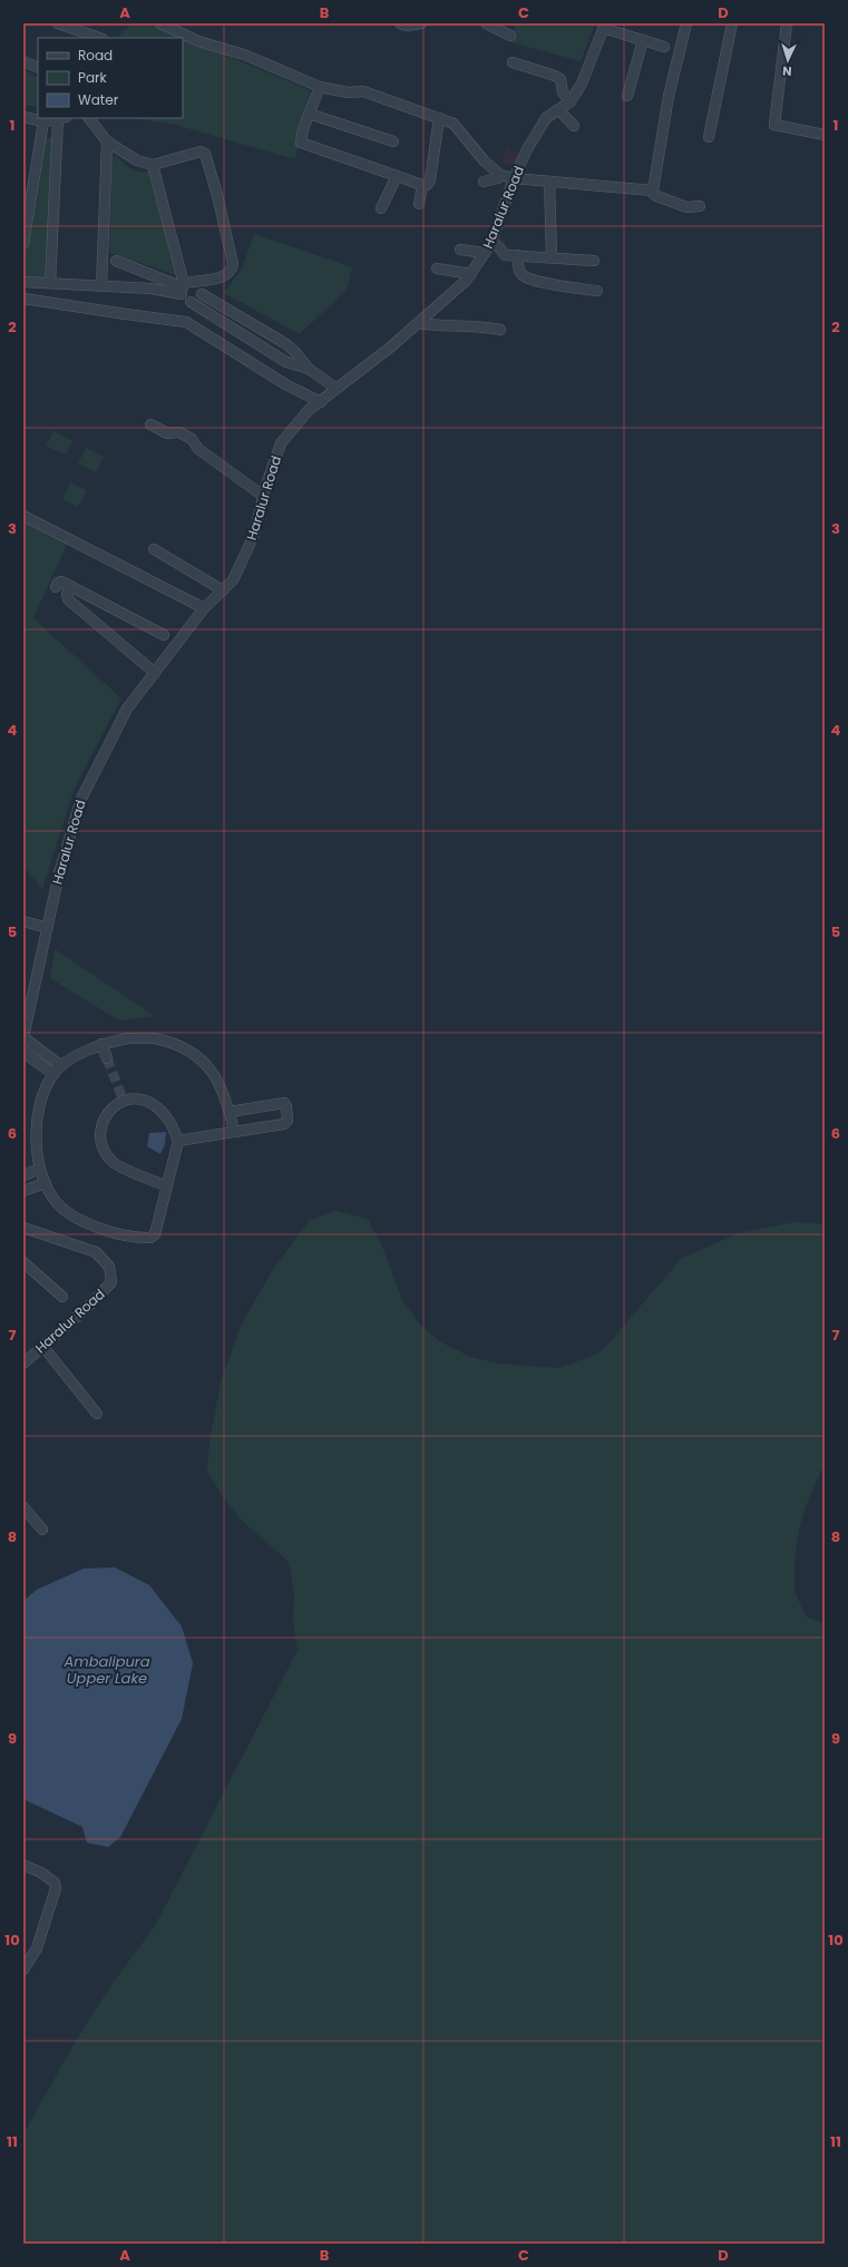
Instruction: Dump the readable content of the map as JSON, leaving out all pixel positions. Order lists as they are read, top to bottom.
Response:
{
  "streets": {
    "street": ["Haralur Road"]
  },
  "water": ["Ambalipura Upper Lake"],
  "legend": ["Road", "Park", "Water"],
  "north": "bottom",
  "grid": {
    "columns": [
      "A",
      "B",
      "C",
      "D"
    ],
    "rows": [
      "1",
      "2",
      "3",
      "4",
      "5",
      "6",
      "7",
      "8",
      "9",
      "10",
      "11"
    ]
  }
}
